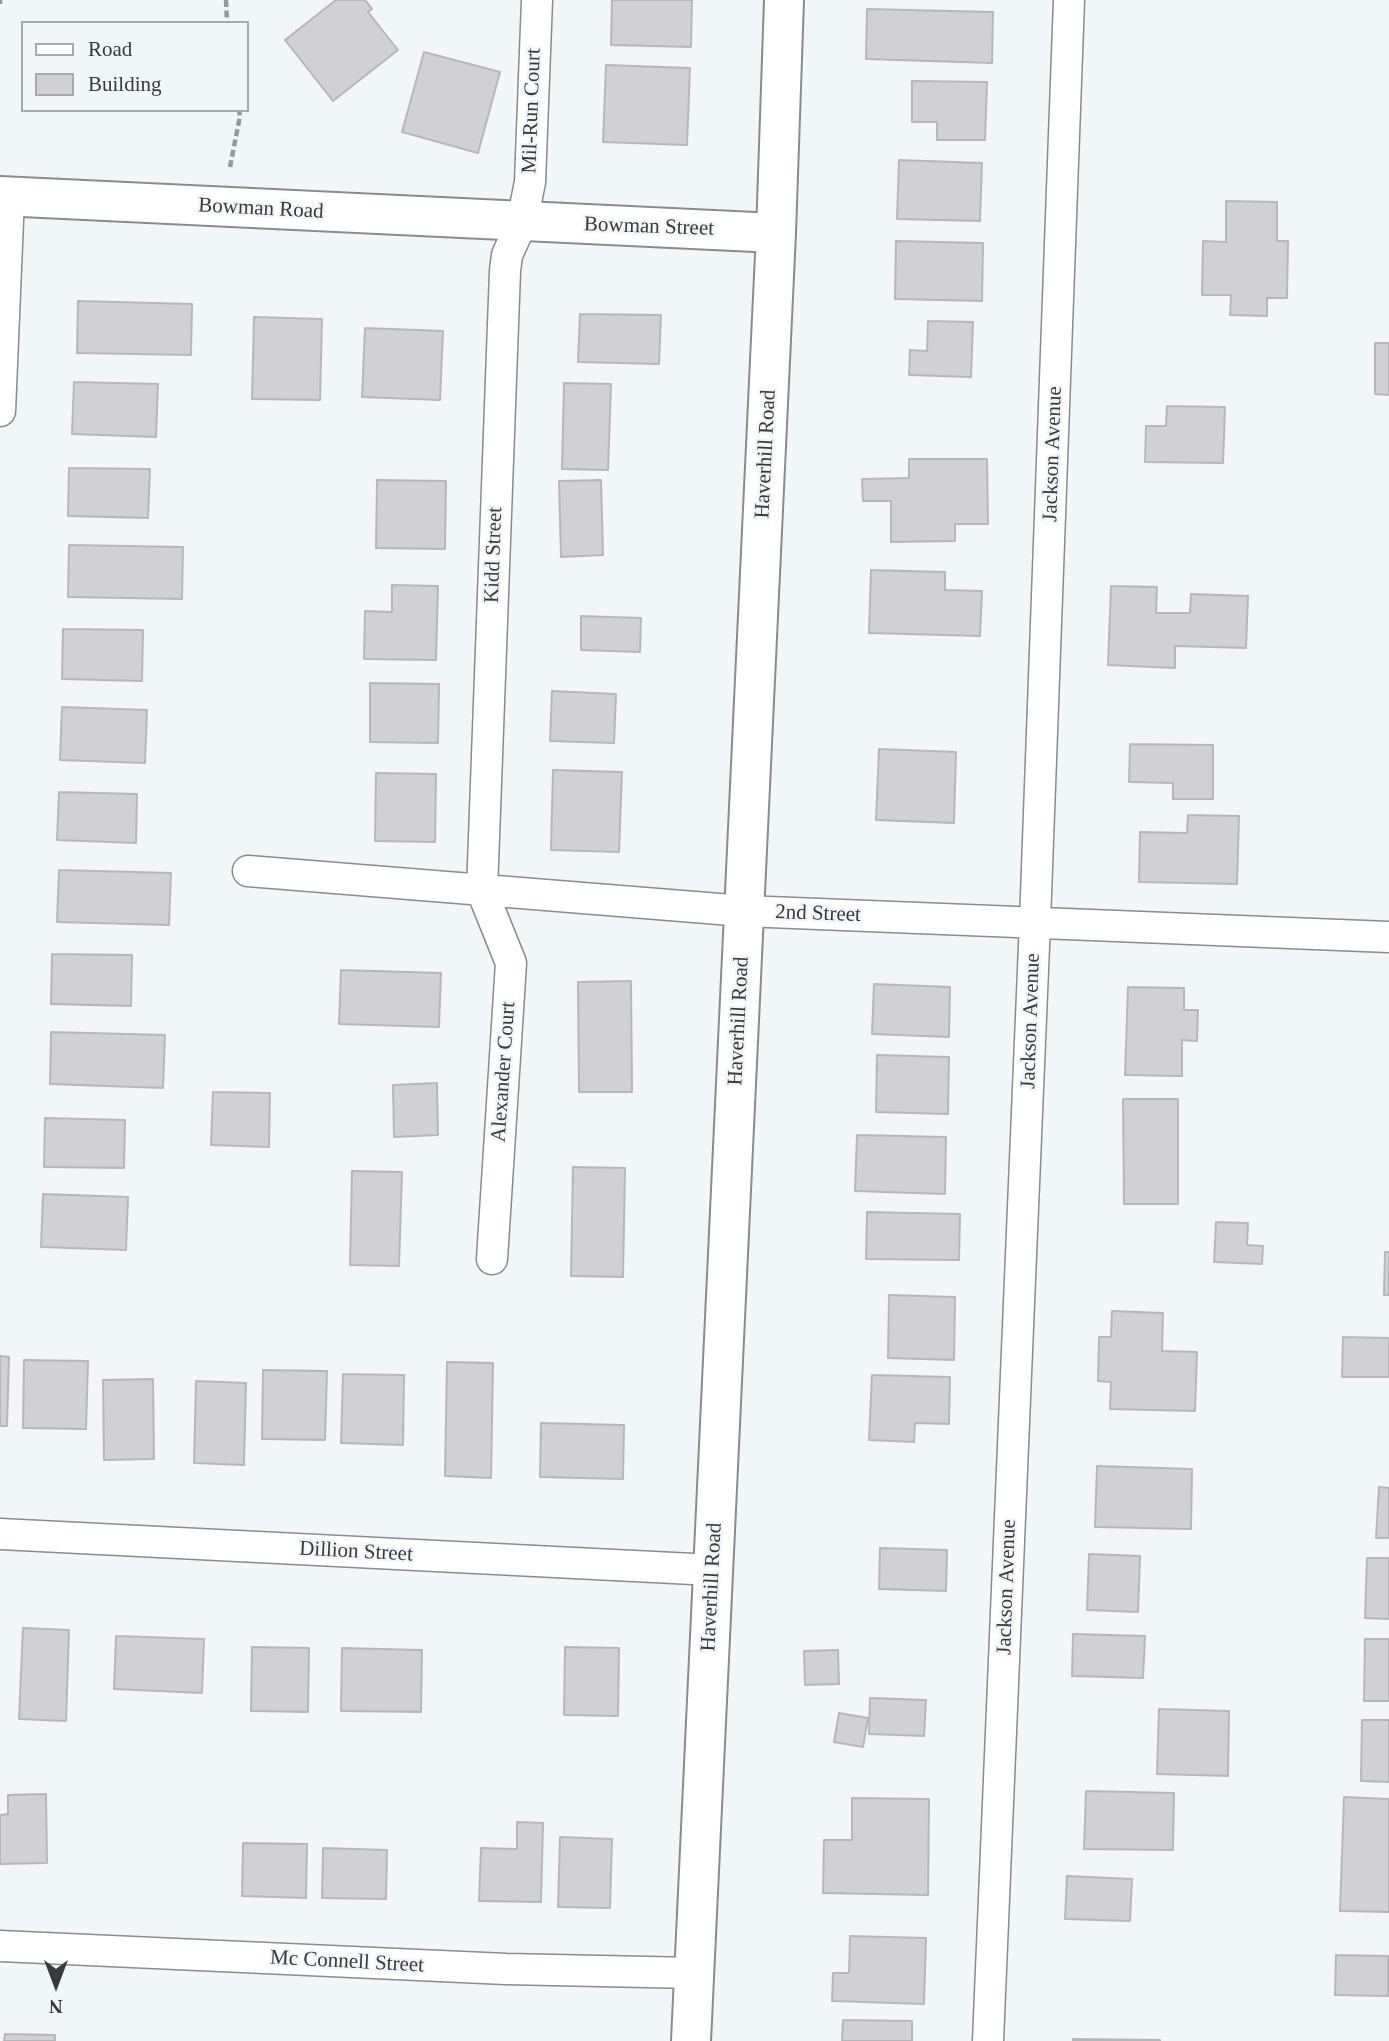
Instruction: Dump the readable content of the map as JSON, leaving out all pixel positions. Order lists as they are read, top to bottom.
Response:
{
  "streets": {
    "street": [
      "Mil-Run Court",
      "Bowman Road",
      "Bowman Street",
      "Haverhill Road",
      "Jackson Avenue",
      "Kidd Street",
      "2nd Street",
      "Alexander Court",
      "Dillion Street",
      "Mc Connell Street"
    ]
  },
  "crossings": [
    ["Mil-Run Court", "Bowman Road"],
    ["Mil-Run Court", "Bowman Street"],
    ["Mil-Run Court", "Kidd Street"],
    ["Bowman Road", "Bowman Street"],
    ["Bowman Road", "Kidd Street"],
    ["Bowman Street", "Haverhill Road"],
    ["Bowman Street", "Kidd Street"],
    ["Haverhill Road", "2nd Street"],
    ["Haverhill Road", "Dillion Street"],
    ["Haverhill Road", "Mc Connell Street"],
    ["Jackson Avenue", "2nd Street"],
    ["Kidd Street", "2nd Street"],
    ["Kidd Street", "Alexander Court"],
    ["2nd Street", "Alexander Court"]
  ],
  "legend": ["Road", "Building"],
  "north": "bottom"
}
